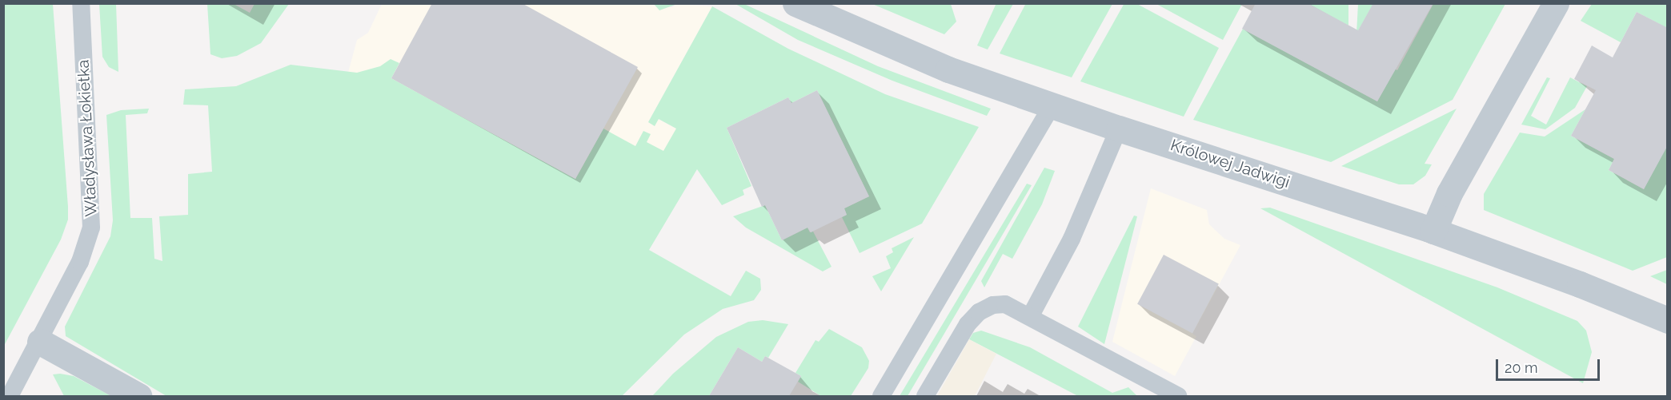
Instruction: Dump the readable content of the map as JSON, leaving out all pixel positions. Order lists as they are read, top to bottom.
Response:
{
  "streets": {
    "street": ["Królowej Jadwigi"],
    "lane": ["Władysława Łokietka"]
  },
  "scale_bar": "20 m"
}
